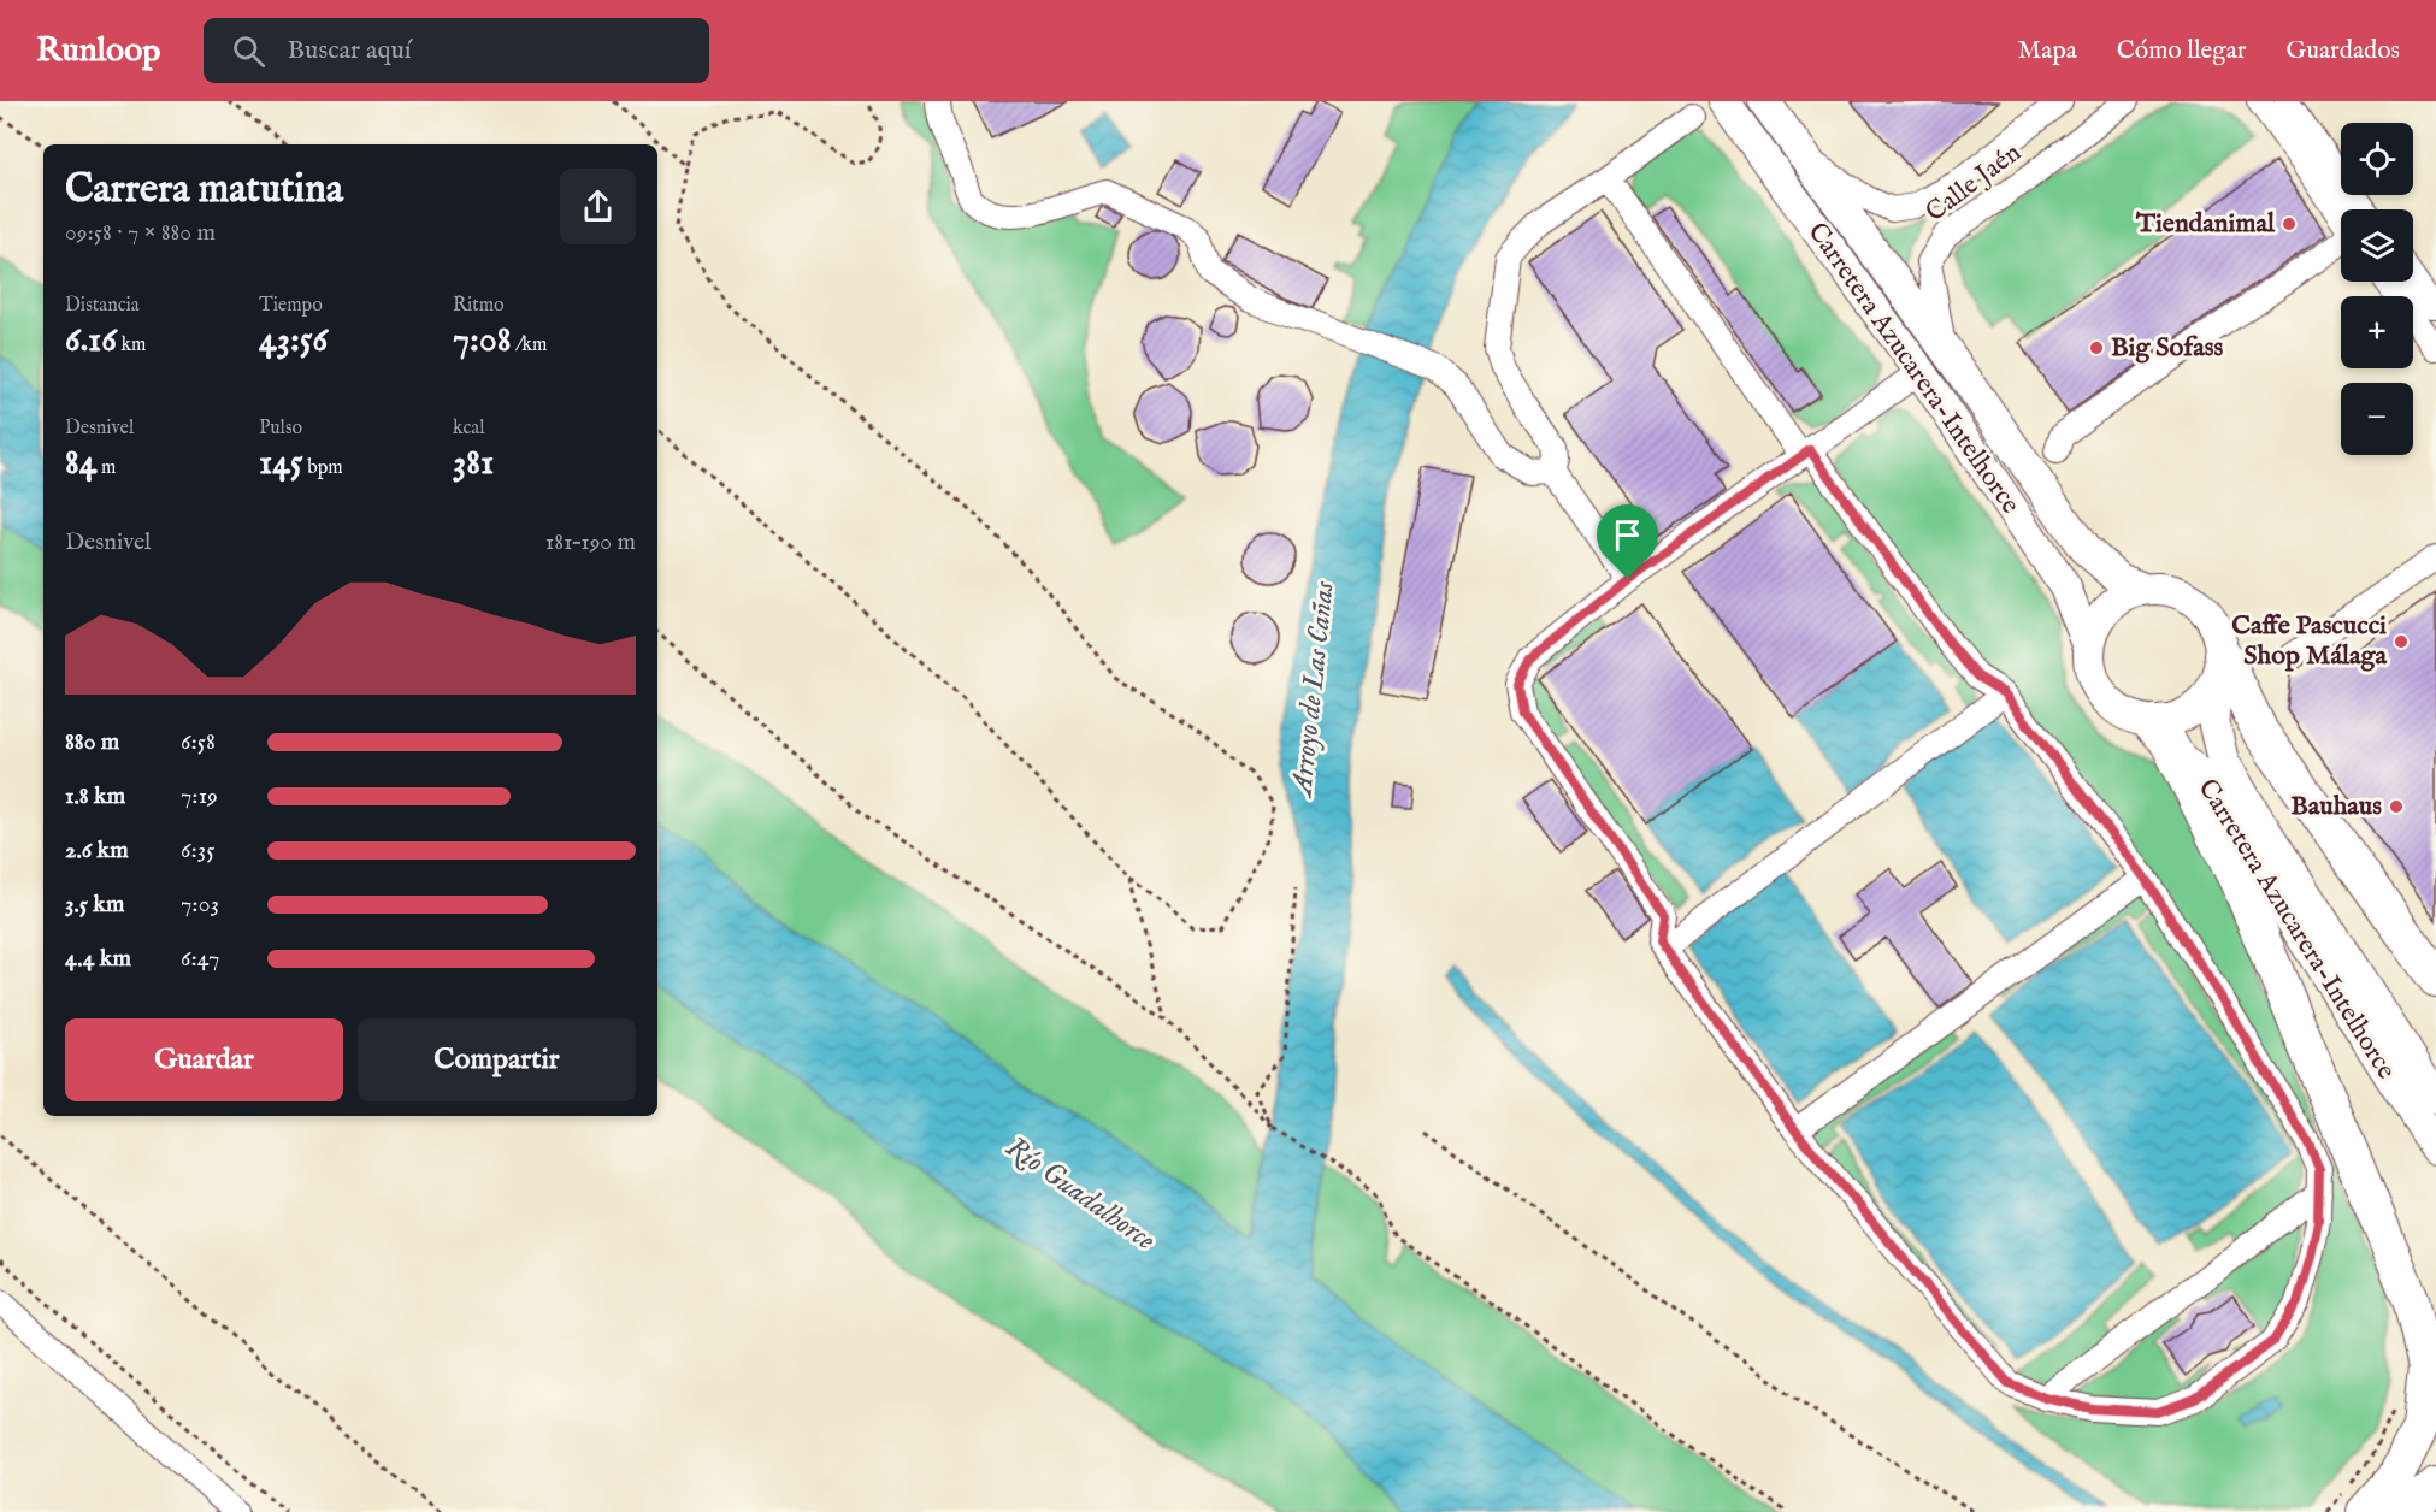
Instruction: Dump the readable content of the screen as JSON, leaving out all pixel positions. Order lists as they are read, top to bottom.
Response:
{
  "streets": {
    "main road": ["Carretera Azucarera-Intelhorce"],
    "street": ["Calle Jaén"]
  },
  "crossings": [
    ["Calle Jaén", "Carretera Azucarera-Intelhorce"]
  ],
  "water": ["Arroyo de Las Cañas", "Río Guadalhorce"],
  "places": [
    "Tiendanimal",
    "Big Sofass",
    "Caffe Pascucci Shop Málaga",
    "Bauhaus"
  ],
  "page": {
    "header": "Runloop",
    "search": "Buscar aquí",
    "nav": ["Mapa", "Cómo llegar", "Guardados"],
    "map_buttons": ["+", "−"],
    "heading": ["Carrera matutina", "09:58 · 7 × 880 m"],
    "stats": [
      ["Distancia", "6.16 km"],
      ["Tiempo", "43:56"],
      ["Ritmo", "7:08 /km"],
      ["Desnivel", "84 m"],
      ["Pulso", "145 bpm"],
      ["kcal", "381"]
    ],
    "chart": ["Desnivel", "181–190 m"],
    "list": [
      {
        "name": "880 m",
        "note": "6:58"
      },
      {
        "name": "1.8 km",
        "note": "7:19"
      },
      {
        "name": "2.6 km",
        "note": "6:35"
      },
      {
        "name": "3.5 km",
        "note": "7:03"
      },
      {
        "name": "4.4 km",
        "note": "6:47"
      }
    ],
    "buttons": ["Guardar", "Compartir"]
  }
}
